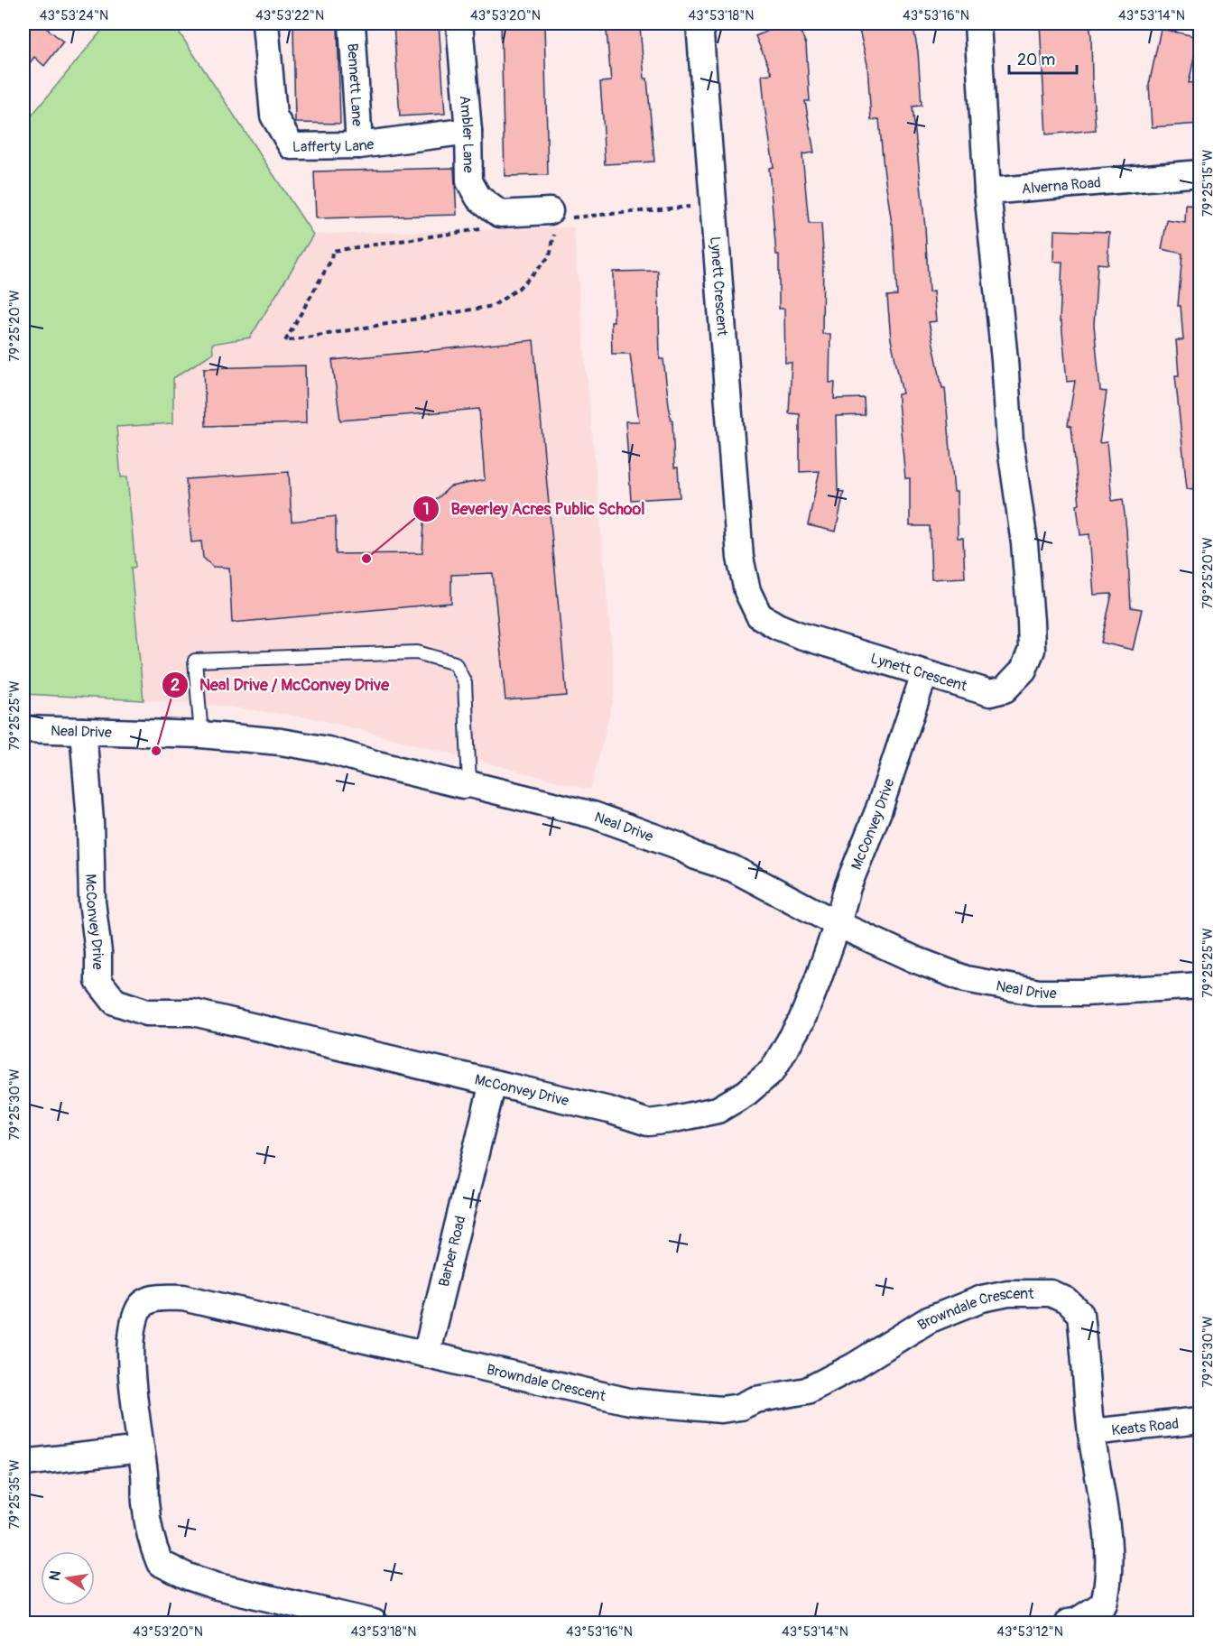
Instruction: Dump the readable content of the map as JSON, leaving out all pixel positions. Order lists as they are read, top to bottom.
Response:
{
  "streets": {
    "street": [
      "Bennett Lane",
      "Ambler Lane",
      "Lafferty Lane",
      "Alverna Road",
      "Lynett Crescent",
      "Neal Drive",
      "McConvey Drive",
      "Barber Road",
      "Browndale Crescent",
      "Keats Road"
    ]
  },
  "crossings": [
    ["Bennett Lane", "Lafferty Lane"],
    ["Ambler Lane", "Lafferty Lane"],
    ["Alverna Road", "Lynett Crescent"],
    ["Lynett Crescent", "McConvey Drive"],
    ["Neal Drive", "McConvey Drive"],
    ["McConvey Drive", "Barber Road"],
    ["Barber Road", "Browndale Crescent"],
    ["Browndale Crescent", "Keats Road"]
  ],
  "places": ["Beverley Acres Public School", "Neal Drive / McConvey Drive"],
  "scale_bar": "20 m",
  "north": "left",
  "coordinates": [
    "43°53'24\"N",
    "43°53'22\"N",
    "43°53'20\"N",
    "43°53'18\"N",
    "43°53'16\"N",
    "43°53'14\"N",
    "79°25'15\"W",
    "79°25'20\"W",
    "79°25'25\"W",
    "79°25'30\"W",
    "79°25'35\"W",
    "43°53'12\"N"
  ]
}
